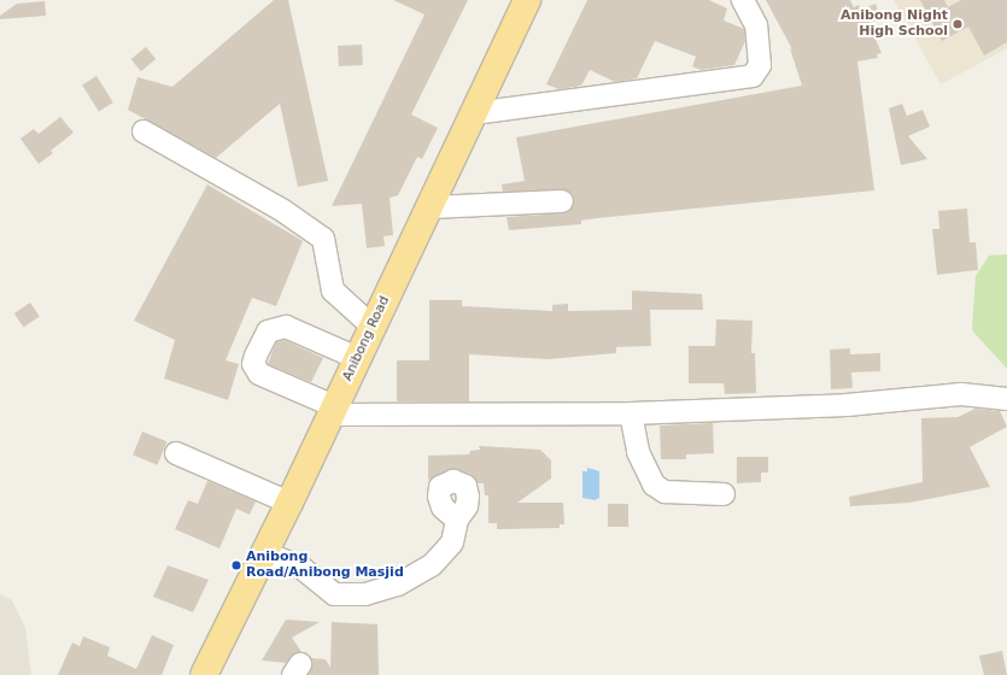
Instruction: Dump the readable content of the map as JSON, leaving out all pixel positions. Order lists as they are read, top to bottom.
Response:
{
  "streets": {
    "main road": ["Anibong Road"]
  },
  "places": ["Anibong Night High School", "Anibong Road/Anibong Masjid"]
}
